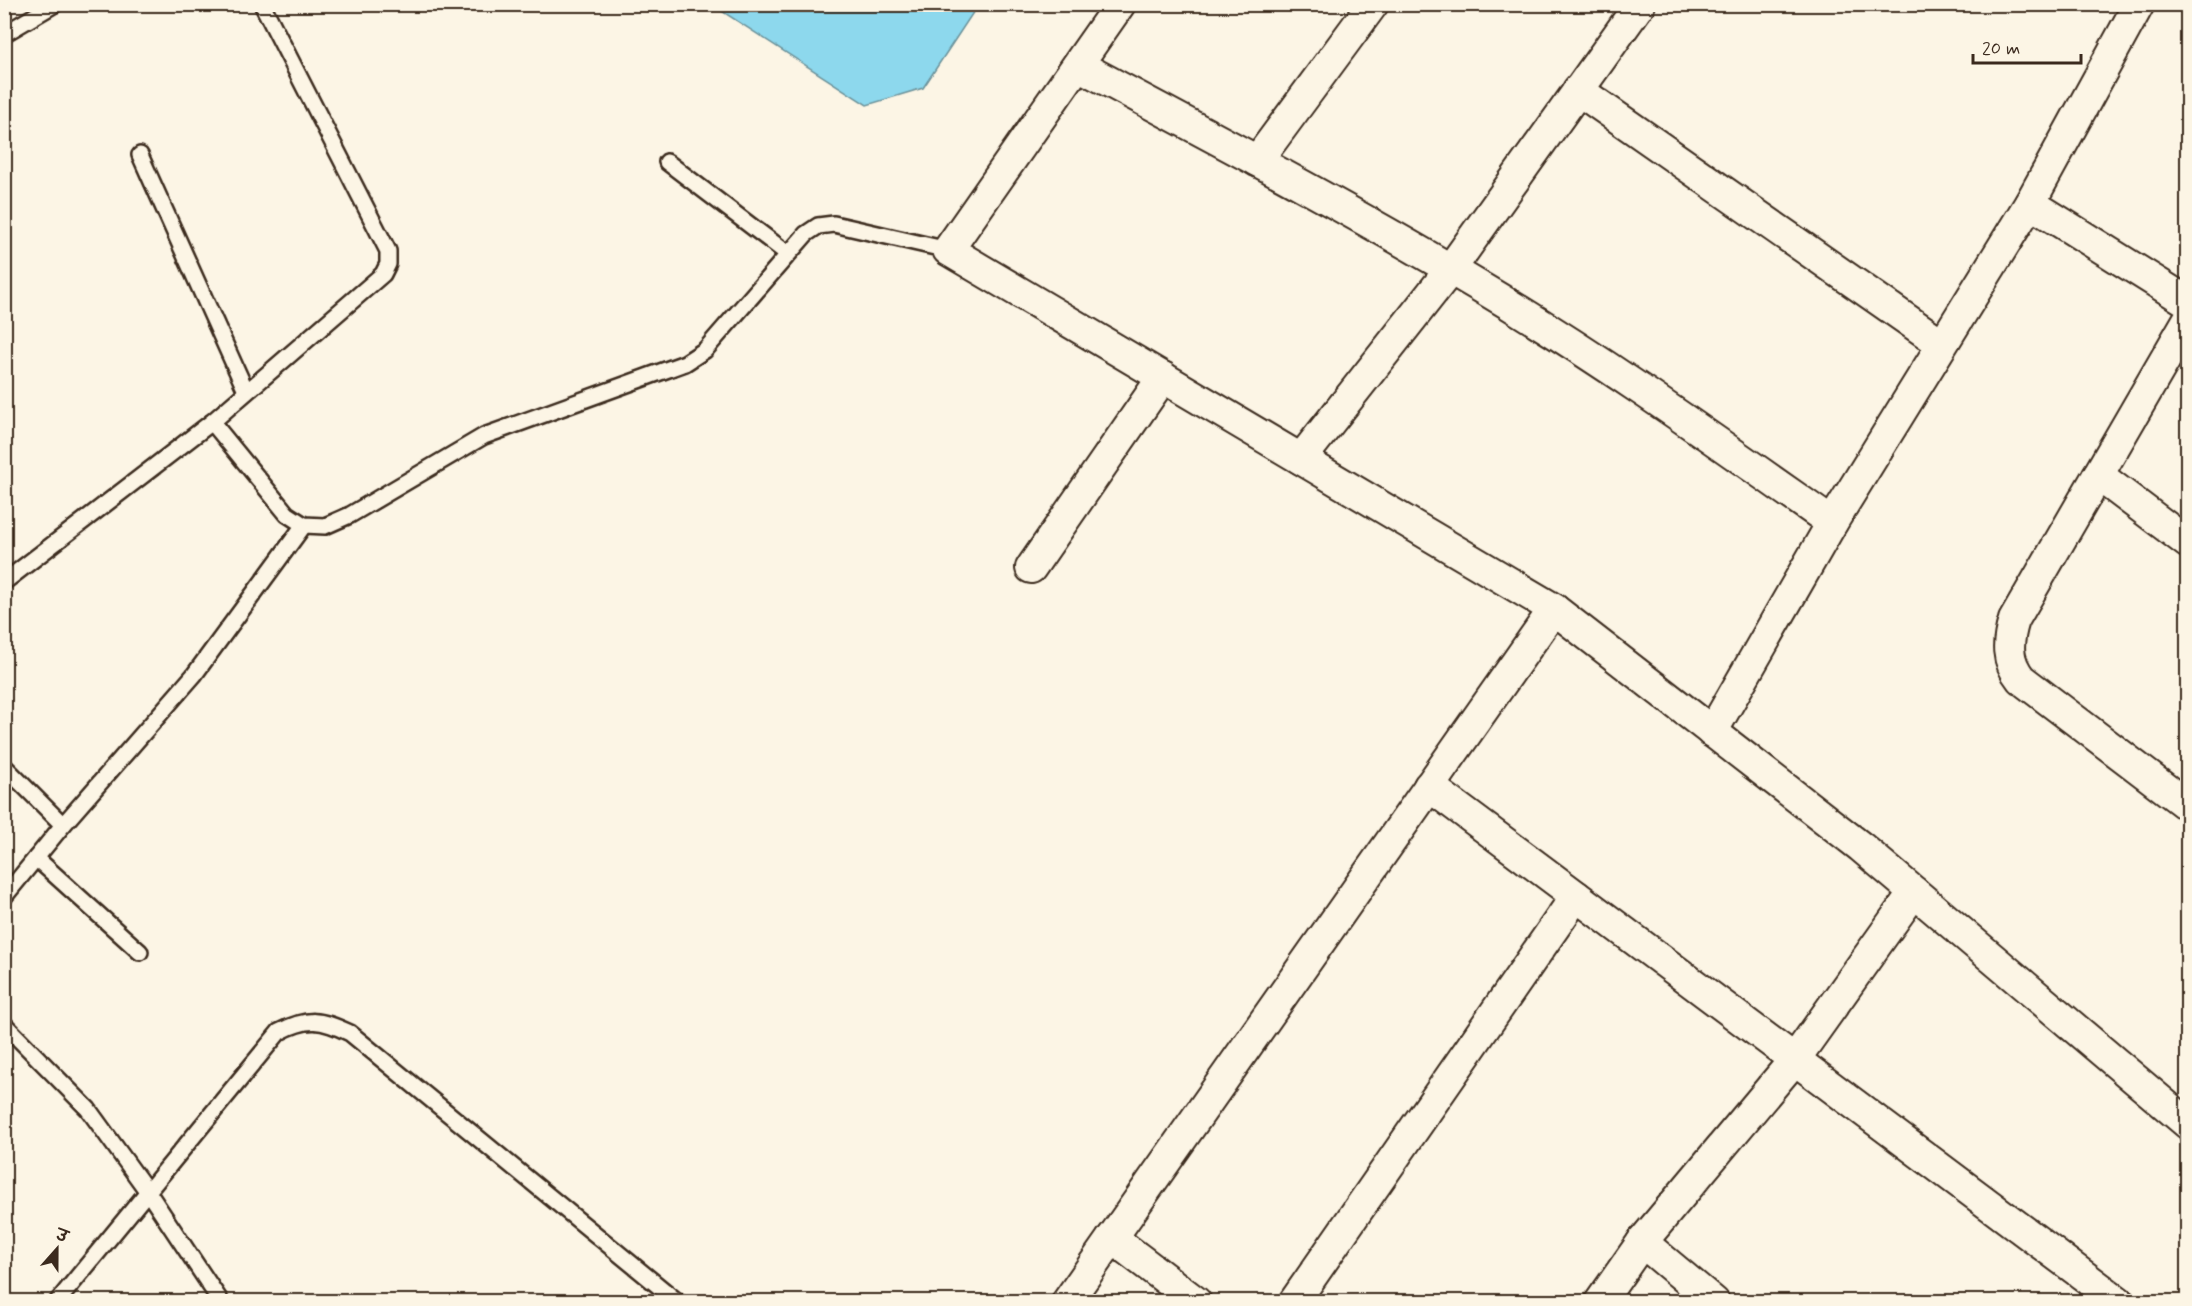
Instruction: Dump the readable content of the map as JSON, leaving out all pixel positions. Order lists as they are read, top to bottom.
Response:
{
  "scale_bar": "20 m",
  "north": "top"
}
